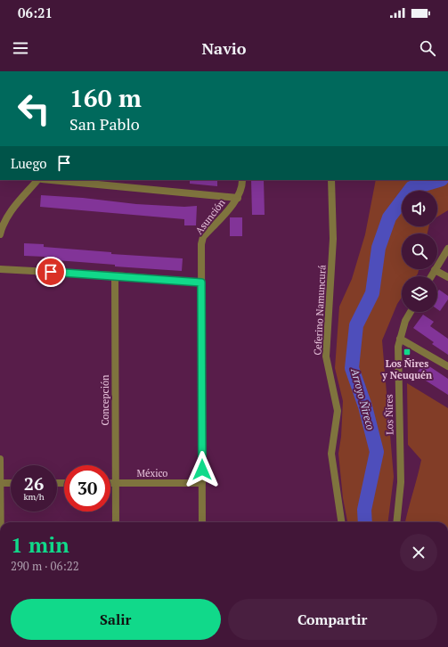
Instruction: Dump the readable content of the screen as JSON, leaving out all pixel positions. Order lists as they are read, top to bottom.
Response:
{
  "streets": {
    "street": [
      "Asunción",
      "Ceferino Namuncurá",
      "Concepción",
      "Los Ñires",
      "México"
    ]
  },
  "crossings": [
    ["Asunción", "México"],
    ["Concepción", "México"]
  ],
  "water": ["Arroyo Ñireco"],
  "places": {
    "transit": ["Los Ñires y Neuquén"]
  },
  "page": {
    "status": "06:21",
    "header": "Navio",
    "turn": ["160 m", "San Pablo"],
    "then": "Luego",
    "speed": "26 km/h",
    "limit": "30",
    "heading": ["1 min", "290 m · 06:22"],
    "buttons": ["Salir", "Compartir"]
  }
}
